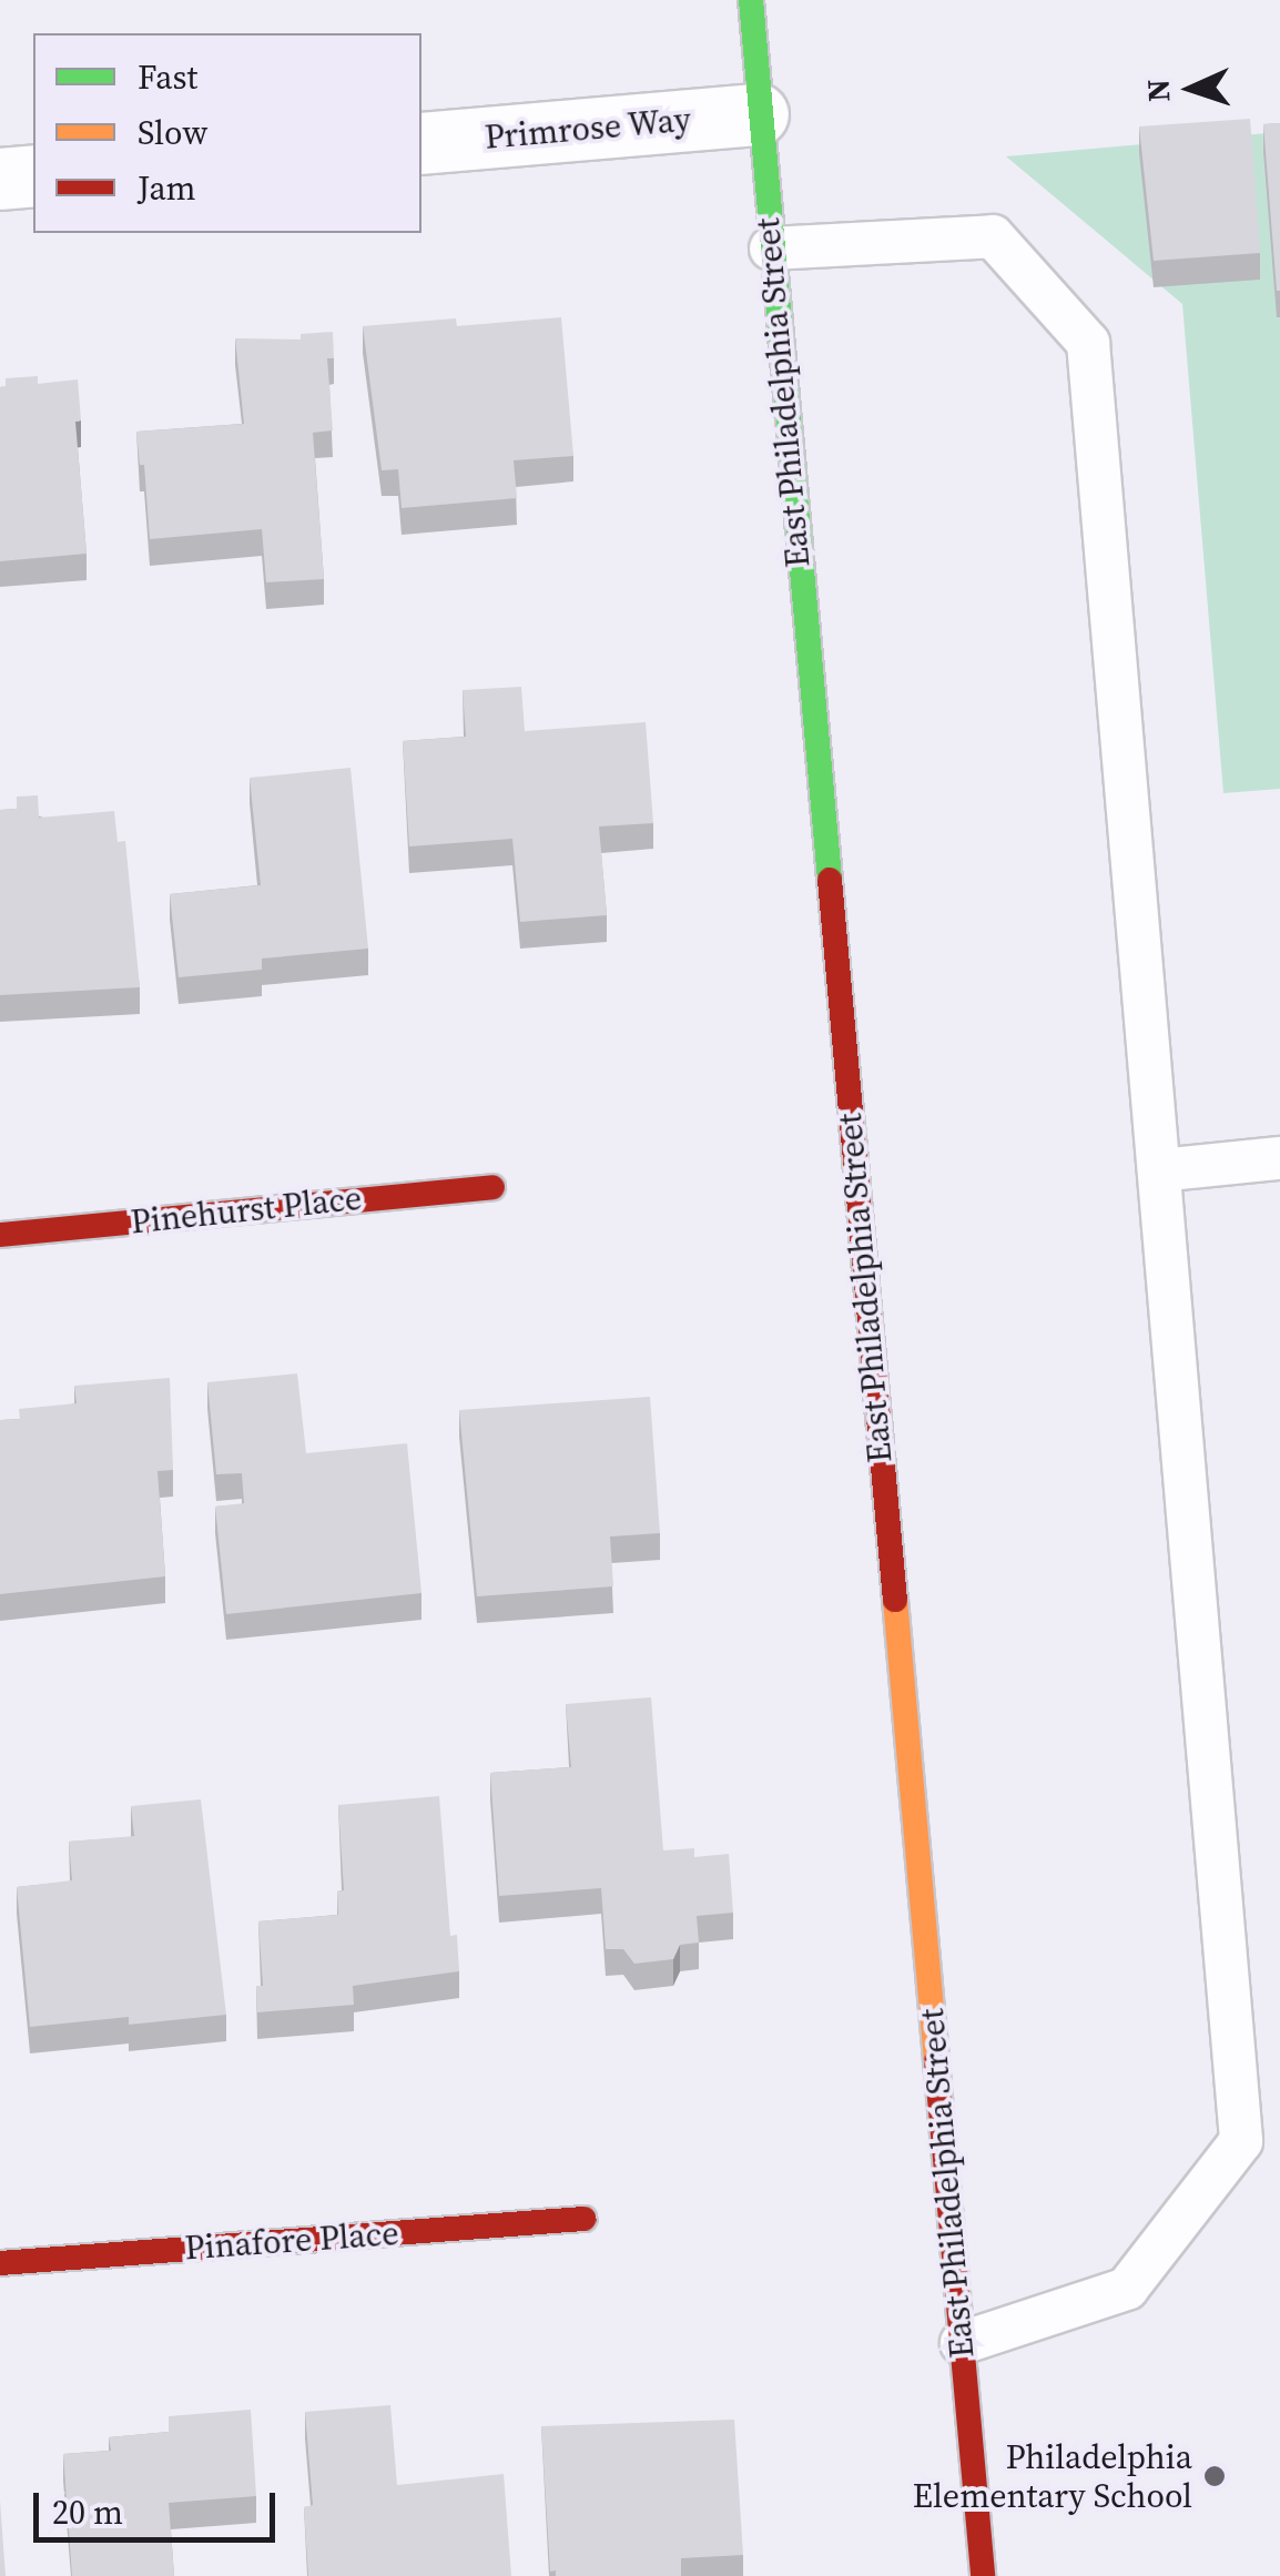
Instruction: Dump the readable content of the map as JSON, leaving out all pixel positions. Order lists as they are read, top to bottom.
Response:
{
  "streets": {
    "street": [
      "Primrose Way",
      "East Philadelphia Street",
      "Pinehurst Place",
      "Pinafore Place"
    ]
  },
  "crossings": [
    ["Primrose Way", "East Philadelphia Street"]
  ],
  "places": ["Philadelphia Elementary School"],
  "legend": ["Fast", "Slow", "Jam"],
  "scale_bar": "20 m",
  "north": "left"
}
